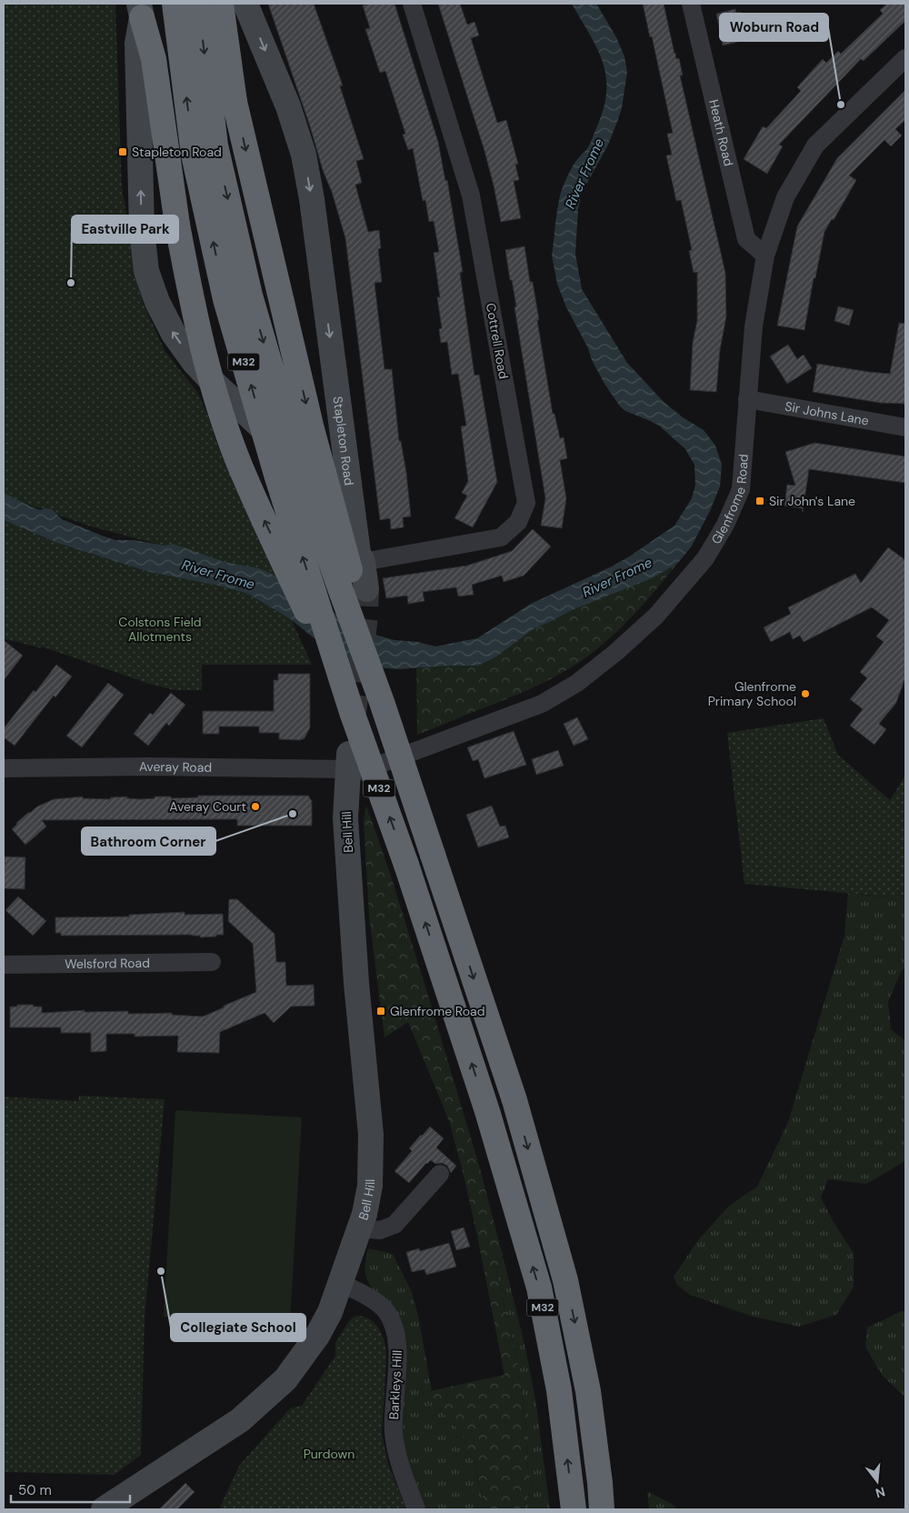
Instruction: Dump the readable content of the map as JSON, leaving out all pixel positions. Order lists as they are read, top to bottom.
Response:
{
  "streets": {
    "highway": ["M32"],
    "main road": ["Stapleton Road", "Bell Hill"],
    "street": [
      "Heath Road",
      "Cottrell Road",
      "Sir Johns Lane",
      "Glenfrome Road",
      "Averay Road",
      "Welsford Road",
      "Barkleys Hill"
    ]
  },
  "crossings": [
    ["Heath Road", "Glenfrome Road"],
    ["Cottrell Road", "Stapleton Road"],
    ["Sir Johns Lane", "Glenfrome Road"],
    ["Glenfrome Road", "Averay Road"],
    ["Glenfrome Road", "Bell Hill"],
    ["Averay Road", "Bell Hill"],
    ["Bell Hill", "Barkleys Hill"]
  ],
  "water": ["River Frome"],
  "parks": ["Colstons Field Allotments", "Purdown"],
  "places": {
    "other": [
      "Woburn Road",
      "Eastville Park",
      "Glenfrome Primary School",
      "Averay Court",
      "Bathroom Corner",
      "Collegiate School"
    ],
    "transit": ["Stapleton Road", "Sir John's Lane", "Glenfrome Road"]
  },
  "scale_bar": "50 m",
  "north": "bottom"
}
